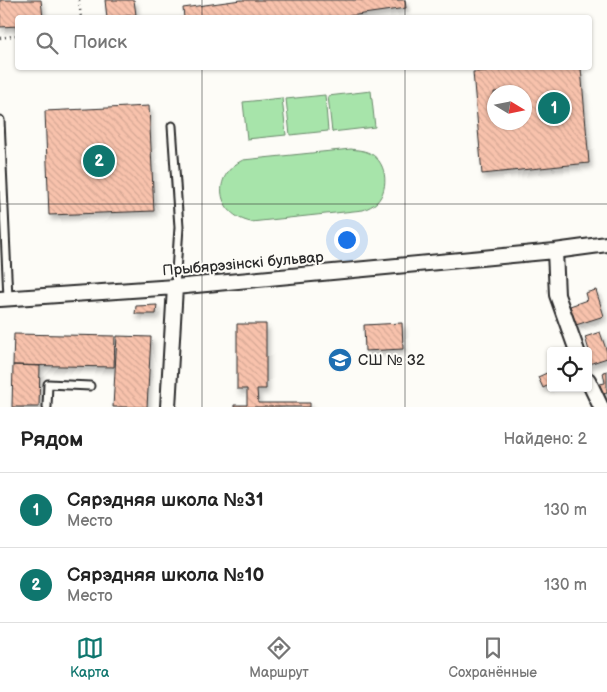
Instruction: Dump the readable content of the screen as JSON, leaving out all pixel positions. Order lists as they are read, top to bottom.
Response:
{
  "streets": {
    "street": ["Прыбярэзінскі бульвар"]
  },
  "places": {
    "school or university": ["СШ № 32"]
  },
  "north": "right",
  "page": {
    "search": "Поиск",
    "pins": ["1", "2"],
    "heading": ["Рядом", "Найдено: 2"],
    "list": [
      {
        "mark": "1",
        "name": "Сярэдняя школа №31",
        "note": "Место",
        "value": "130 m"
      },
      {
        "mark": "2",
        "name": "Сярэдняя школа №10",
        "note": "Место",
        "value": "130 m"
      }
    ],
    "nav": ["Карта", "Маршрут", "Сохранённые"]
  }
}
